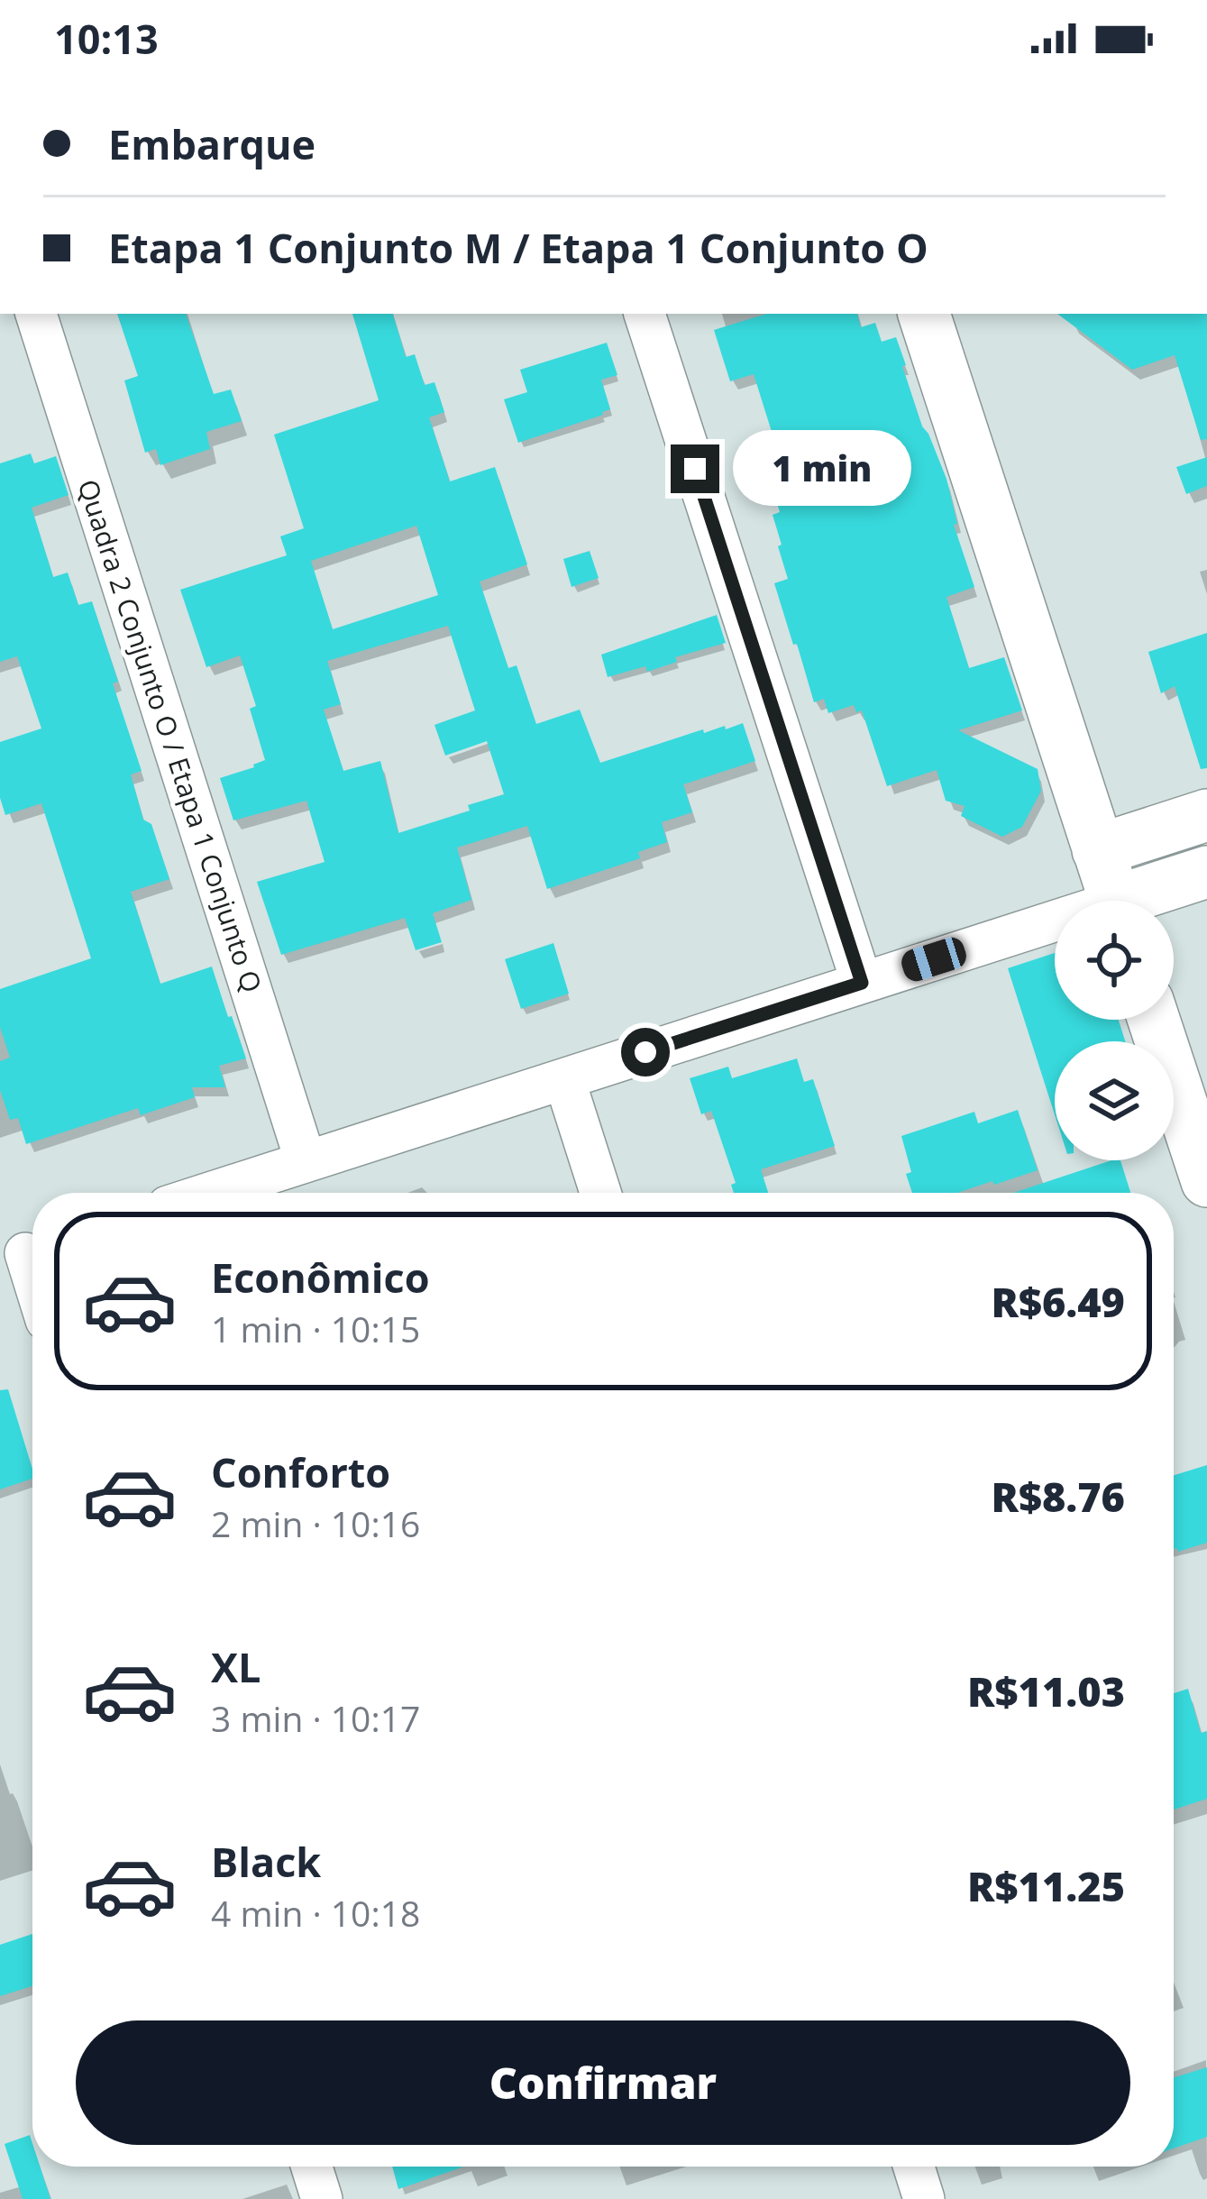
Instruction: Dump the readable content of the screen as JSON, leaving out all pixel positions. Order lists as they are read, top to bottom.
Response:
{
  "streets": {
    "street": ["Quadra 2 Conjunto O / Etapa 1 Conjunto Q"]
  },
  "page": {
    "status": "10:13",
    "banner": ["Embarque", "Etapa 1 Conjunto M / Etapa 1 Conjunto O"],
    "bubble": "1 min",
    "list": [
      {
        "name": "Econômico",
        "note": "1 min · 10:15",
        "value": "R$6.49"
      },
      {
        "name": "Conforto",
        "note": "2 min · 10:16",
        "value": "R$8.76"
      },
      {
        "name": "XL",
        "note": "3 min · 10:17",
        "value": "R$11.03"
      },
      {
        "name": "Black",
        "note": "4 min · 10:18",
        "value": "R$11.25"
      }
    ],
    "buttons": "Confirmar"
  }
}
